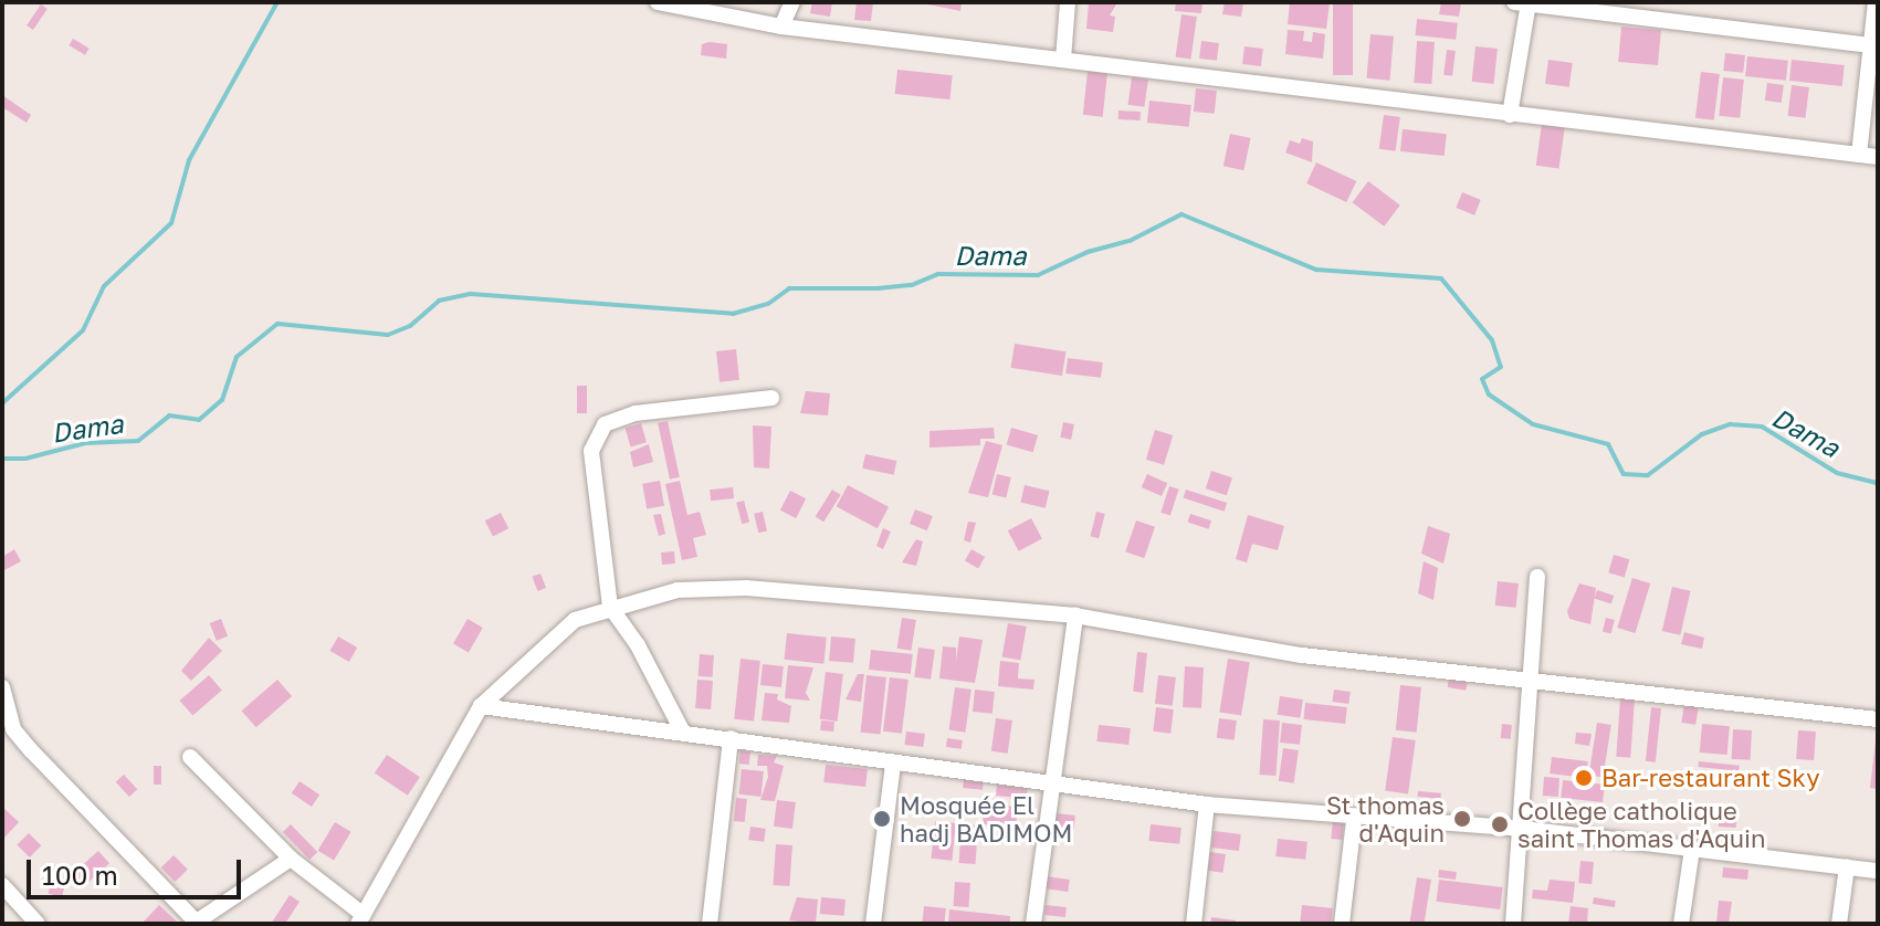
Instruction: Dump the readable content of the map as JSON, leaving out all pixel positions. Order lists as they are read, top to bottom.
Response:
{
  "water": ["Dama"],
  "places": [
    "Bar-restaurant Sky",
    "Mosquée El hadj BADIMOM",
    "St thomas d'Aquin",
    "Collège catholique saint Thomas d'Aquin"
  ],
  "scale_bar": "100 m"
}
